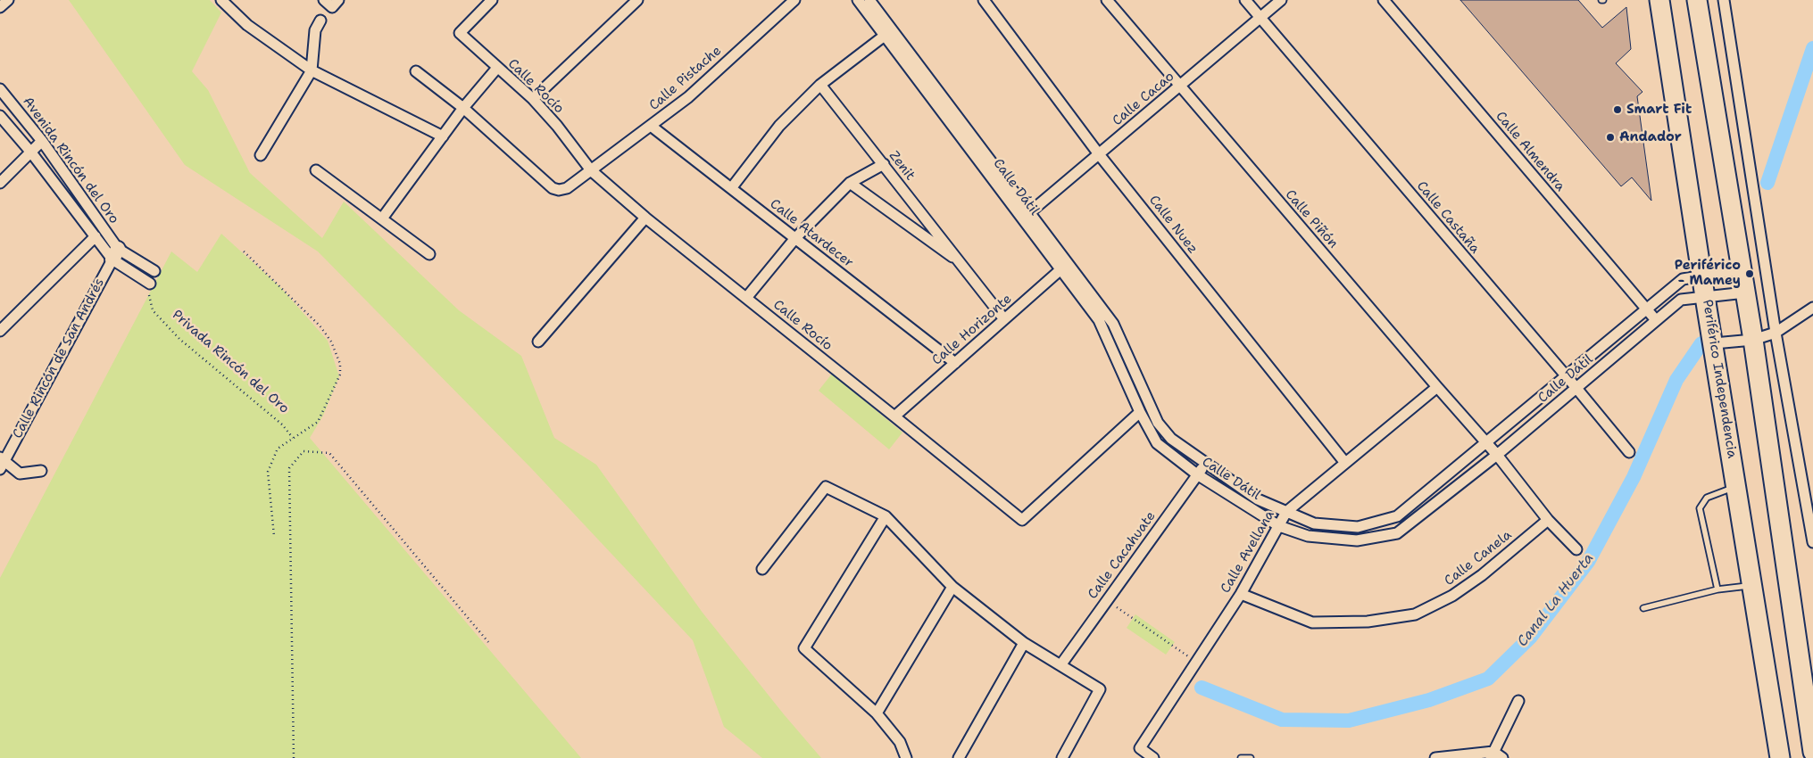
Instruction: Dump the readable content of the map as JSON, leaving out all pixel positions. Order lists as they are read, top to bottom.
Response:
{
  "streets": {
    "highway": ["Periférico Independencia"],
    "street": [
      "Calle Pistache",
      "Calle Rocío",
      "Calle Cacao",
      "Calle Almendra",
      "Avenida Rincón del Oro",
      "Zenit",
      "Calle Dátil",
      "Calle Castaña",
      "Calle Piñón",
      "Calle Nuez",
      "Calle Atardecer",
      "Calle Horizonte",
      "Calle Rincón de San Andrés",
      "Calle Avellana",
      "Calle Cacahuate",
      "Calle Canela"
    ],
    "path": ["Privada Rincón del Oro"]
  },
  "crossings": [
    ["Calle Pistache", "Calle Rocío"],
    ["Calle Pistache", "Calle Atardecer"],
    ["Calle Rocío", "Calle Dátil"],
    ["Calle Rocío", "Calle Horizonte"],
    ["Calle Cacao", "Calle Dátil"],
    ["Calle Cacao", "Calle Castaña"],
    ["Calle Cacao", "Calle Piñón"],
    ["Calle Cacao", "Calle Nuez"],
    ["Calle Almendra", "Calle Dátil"],
    ["Avenida Rincón del Oro", "Calle Rincón de San Andrés"],
    ["Zenit", "Calle Horizonte"],
    ["Calle Dátil", "Calle Castaña"],
    ["Calle Dátil", "Calle Piñón"],
    ["Calle Dátil", "Calle Horizonte"],
    ["Calle Dátil", "Periférico Independencia"],
    ["Calle Dátil", "Calle Avellana"],
    ["Calle Dátil", "Calle Cacahuate"],
    ["Calle Piñón", "Calle Avellana"],
    ["Calle Nuez", "Calle Avellana"],
    ["Calle Atardecer", "Calle Horizonte"],
    ["Calle Avellana", "Calle Canela"]
  ],
  "water": ["Canal La Huerta"],
  "places": ["Smart Fit", "Andador", "Periférico - Mamey"]
}
